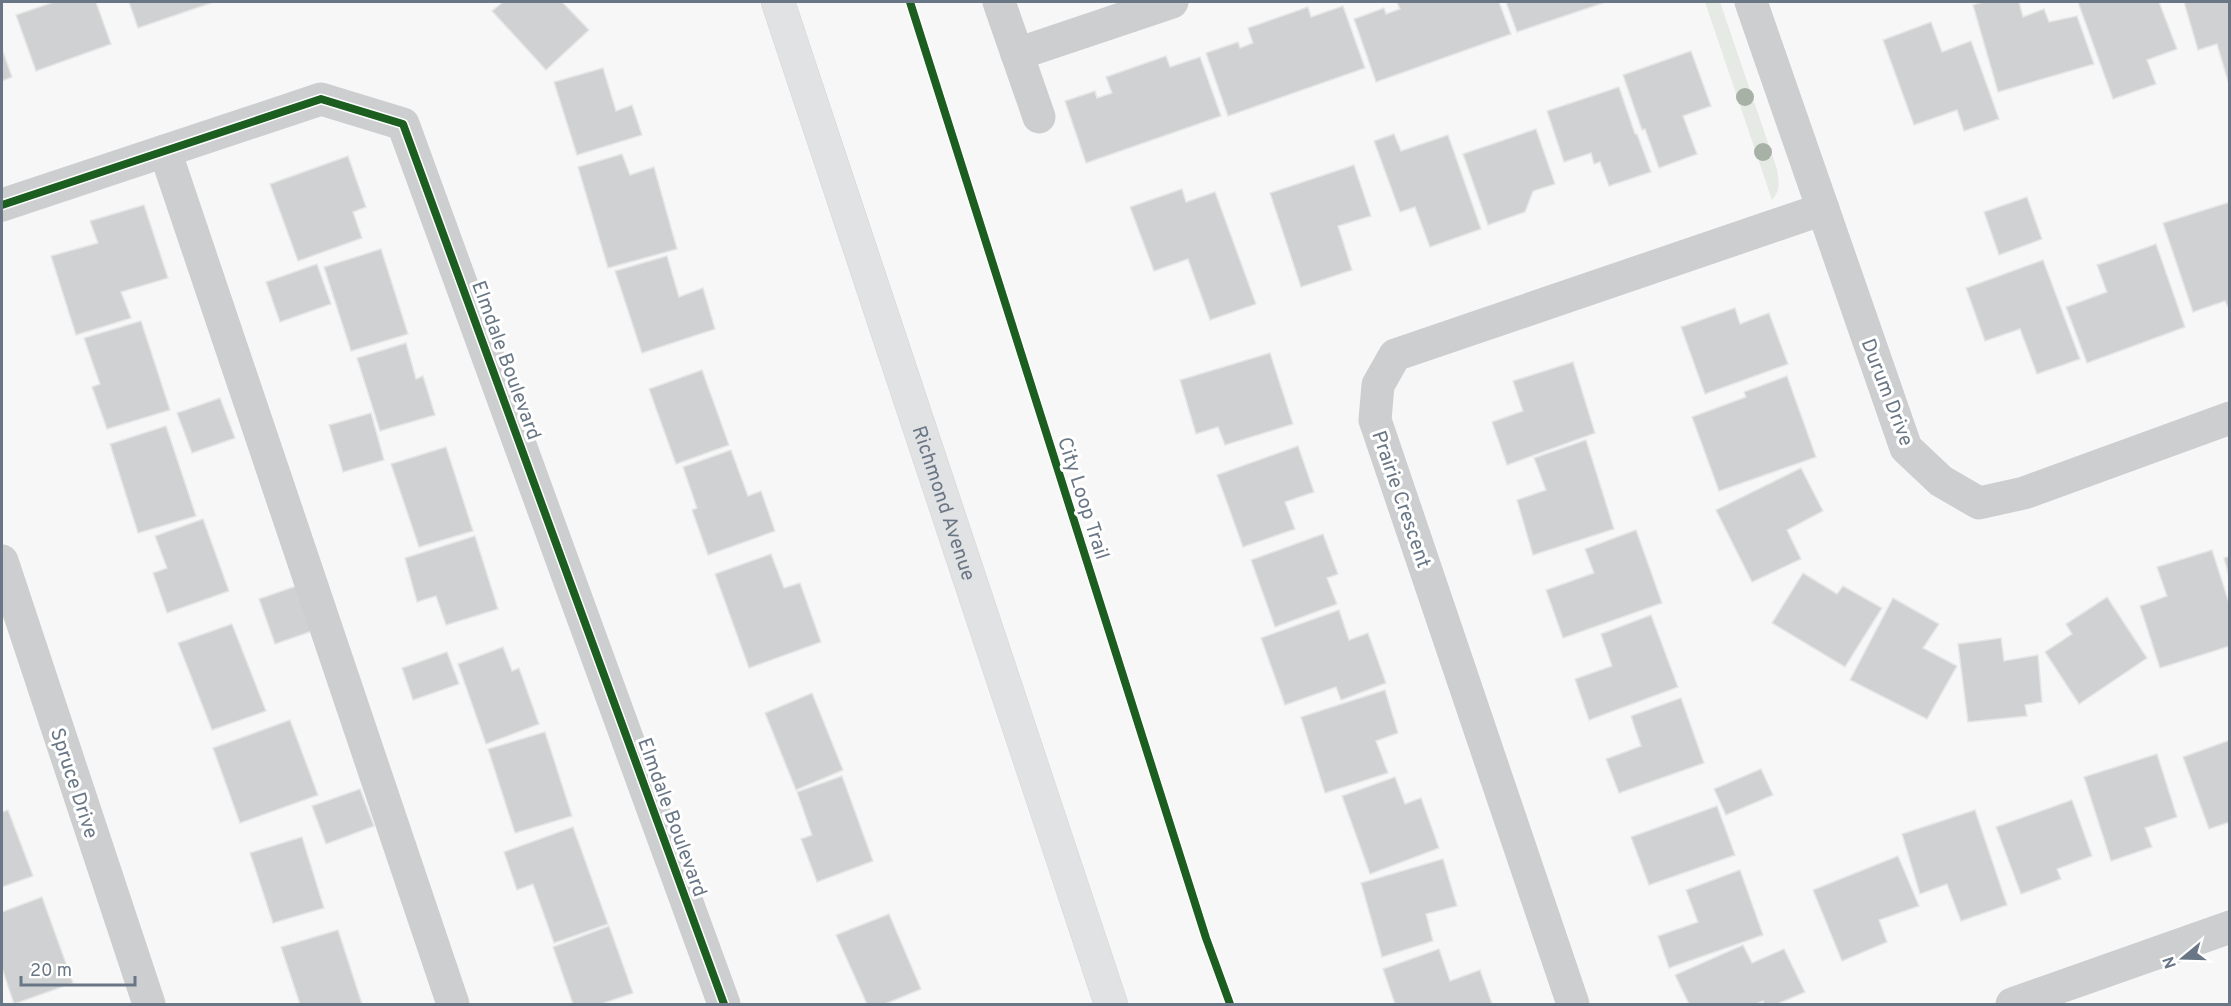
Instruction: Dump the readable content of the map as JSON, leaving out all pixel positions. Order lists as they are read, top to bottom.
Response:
{
  "streets": {
    "main road": ["Richmond Avenue"],
    "street": [
      "Elmdale Boulevard",
      "Durum Drive",
      "Prairie Crescent",
      "Spruce Drive"
    ],
    "cycle path": ["City Loop Trail"]
  },
  "crossings": [
    ["Durum Drive", "Prairie Crescent"]
  ],
  "scale_bar": "20 m",
  "north": "left"
}
